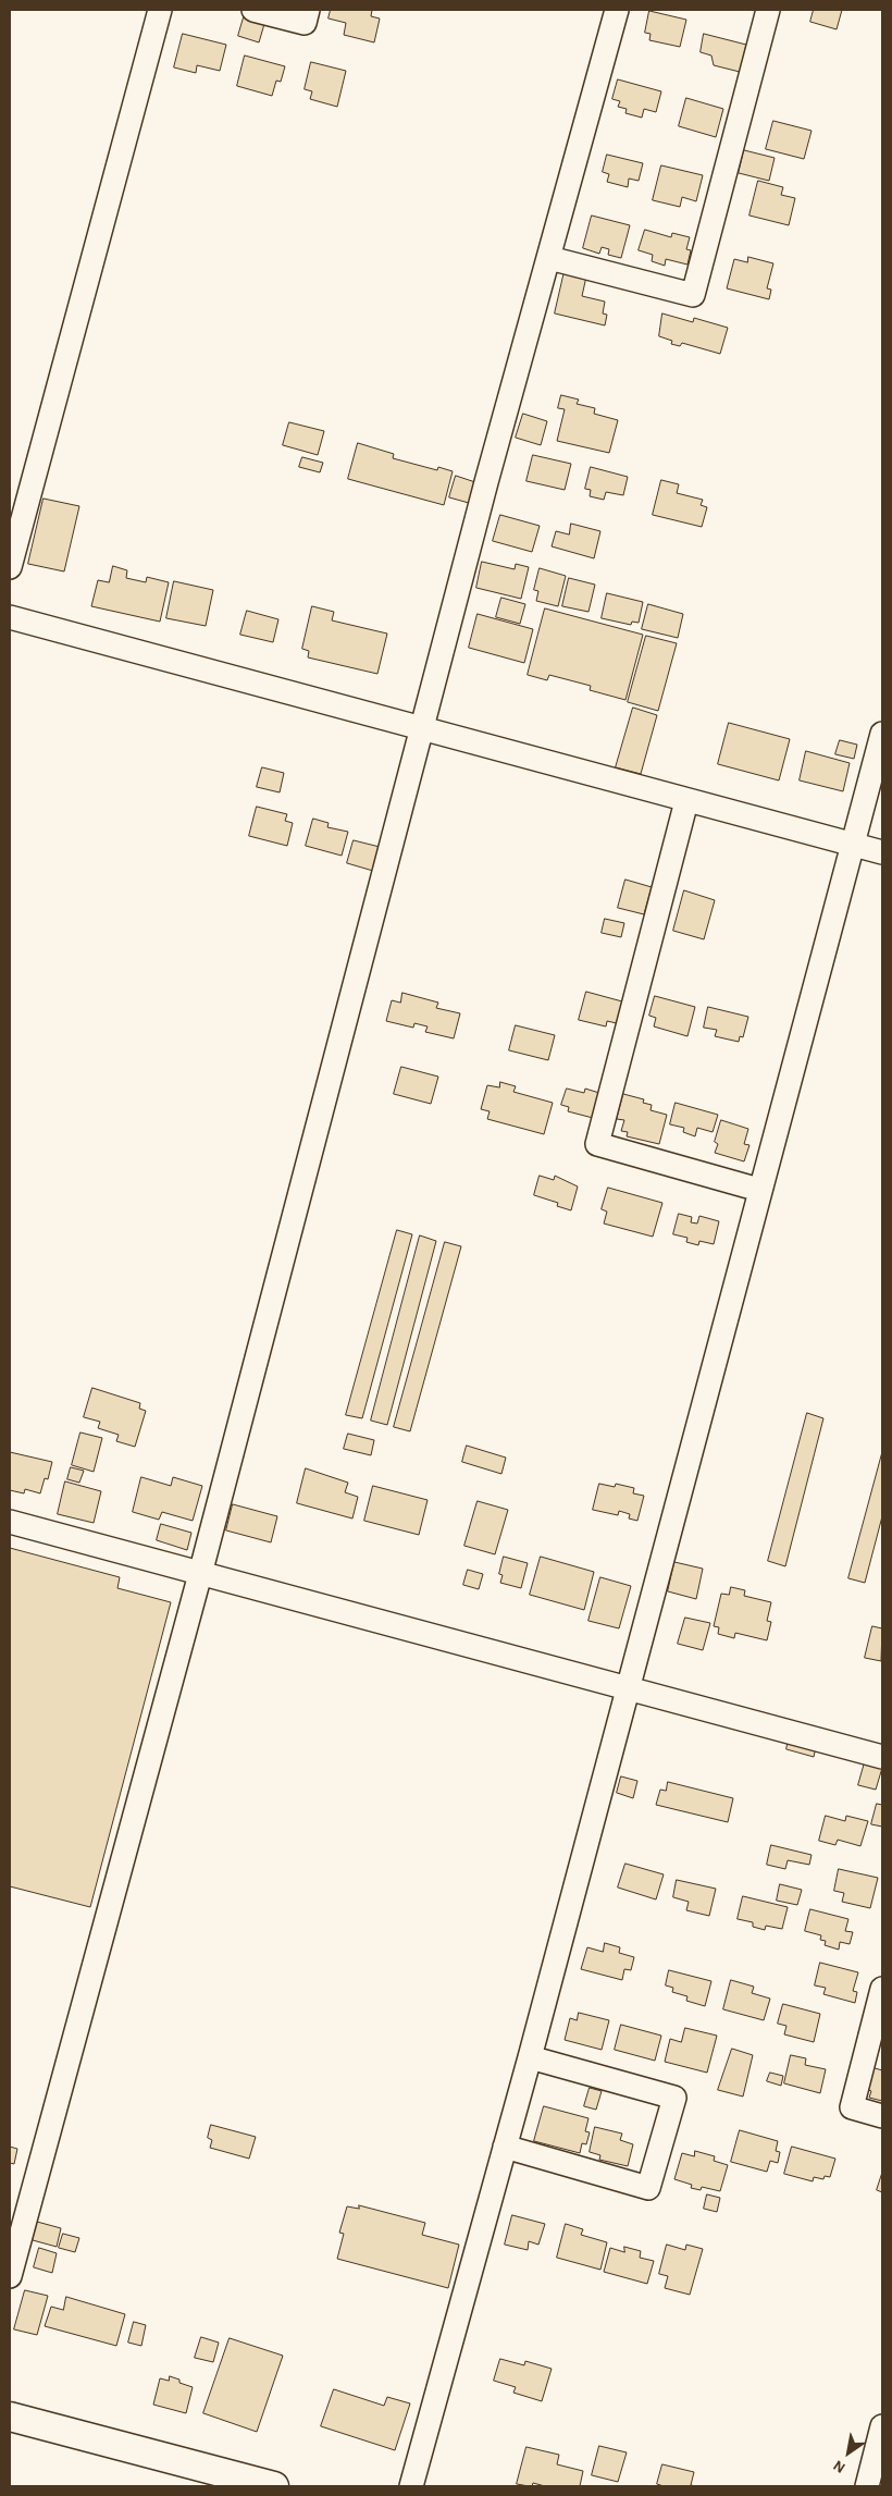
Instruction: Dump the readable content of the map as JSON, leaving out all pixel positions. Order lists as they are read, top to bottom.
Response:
{
  "north": "bottom left"
}
